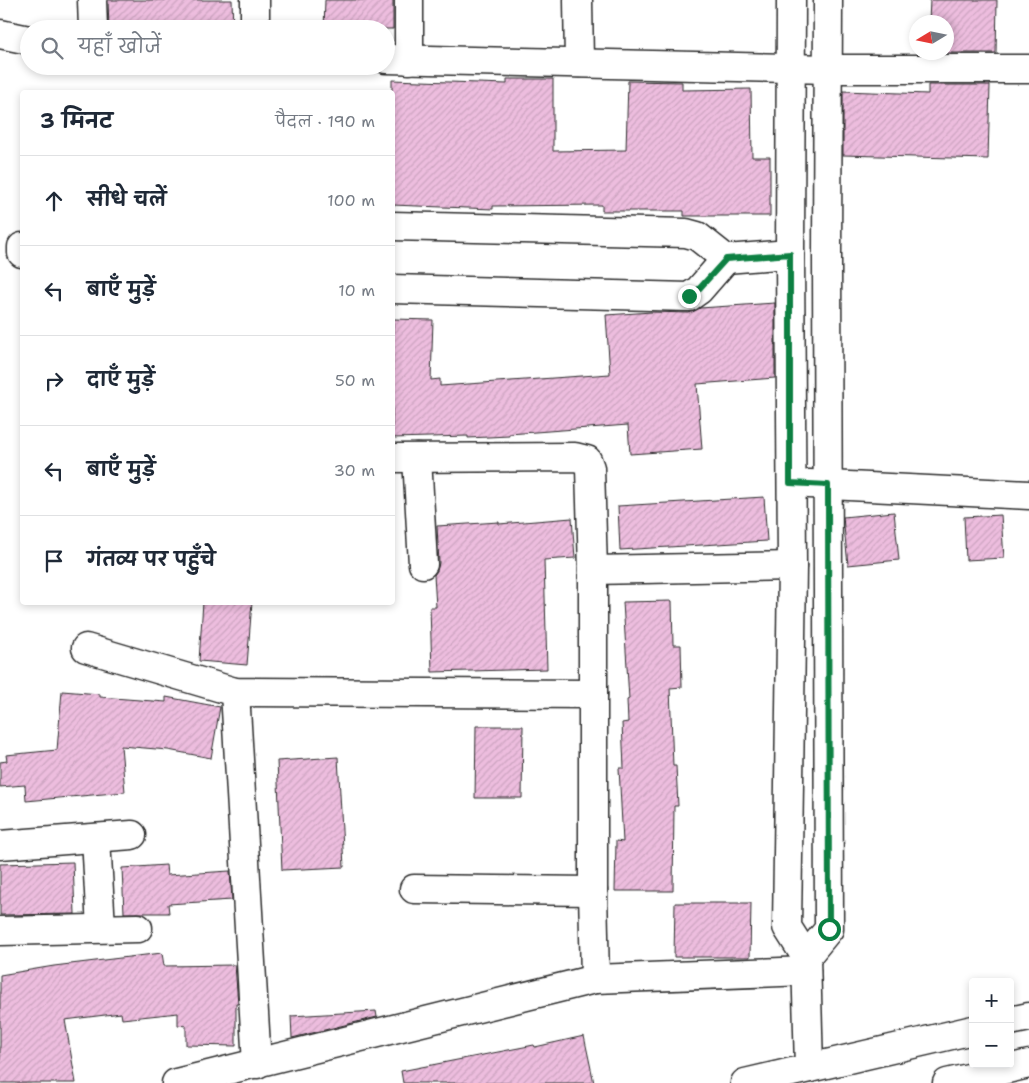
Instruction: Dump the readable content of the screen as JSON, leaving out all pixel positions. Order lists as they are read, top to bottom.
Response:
{
  "north": "left",
  "page": {
    "search": "यहाँ खोजें",
    "heading": ["3 मिनट", "पैदल · 190 m"],
    "list": [
      ["सीधे चलें", "100 m"],
      ["बाएँ मुड़ें", "10 m"],
      ["दाएँ मुड़ें", "50 m"],
      ["बाएँ मुड़ें", "30 m"],
      "गंतव्य पर पहुँचे"
    ],
    "map_buttons": ["+", "−"]
  }
}
